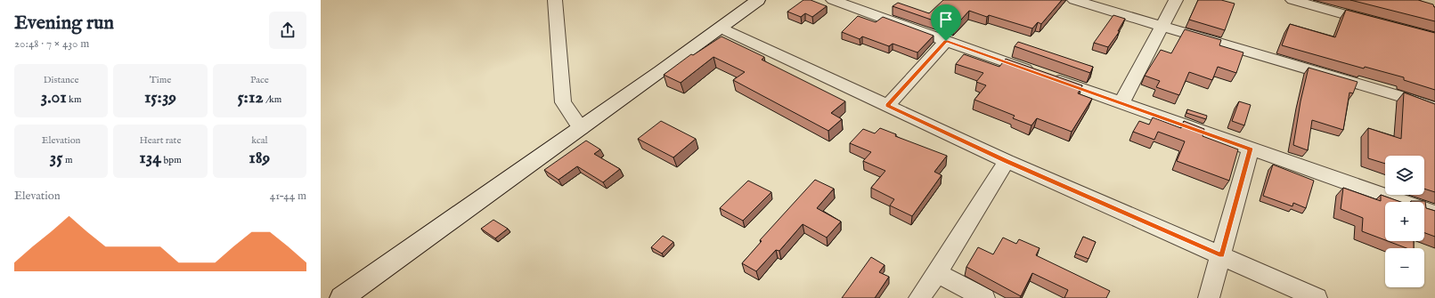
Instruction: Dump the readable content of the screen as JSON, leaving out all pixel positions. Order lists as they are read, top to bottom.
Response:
{
  "page": {
    "heading": ["Evening run", "20:48 · 7 × 430 m"],
    "stats": [
      ["Distance", "3.01 km"],
      ["Time", "15:39"],
      ["Pace", "5:12 /km"],
      ["Elevation", "35 m"],
      ["Heart rate", "134 bpm"],
      ["kcal", "189"]
    ],
    "map_buttons": ["+", "−"],
    "chart": ["Elevation", "41–44 m"]
  }
}
